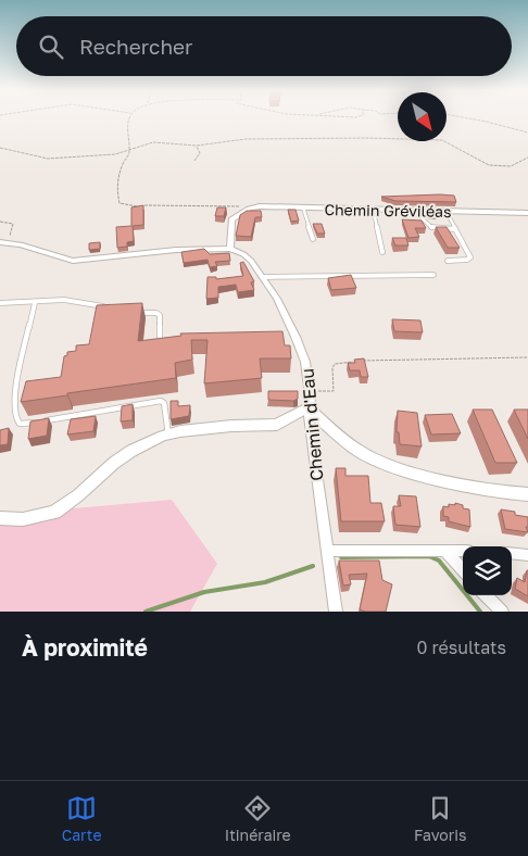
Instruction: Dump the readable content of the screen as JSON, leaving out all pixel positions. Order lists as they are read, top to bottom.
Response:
{
  "streets": {
    "street": ["Chemin Gréviléas", "Chemin d'Eau"]
  },
  "north": "bottom right",
  "page": {
    "search": "Rechercher",
    "heading": ["À proximité", "0 résultats"],
    "nav": ["Carte", "Itinéraire", "Favoris"]
  }
}
